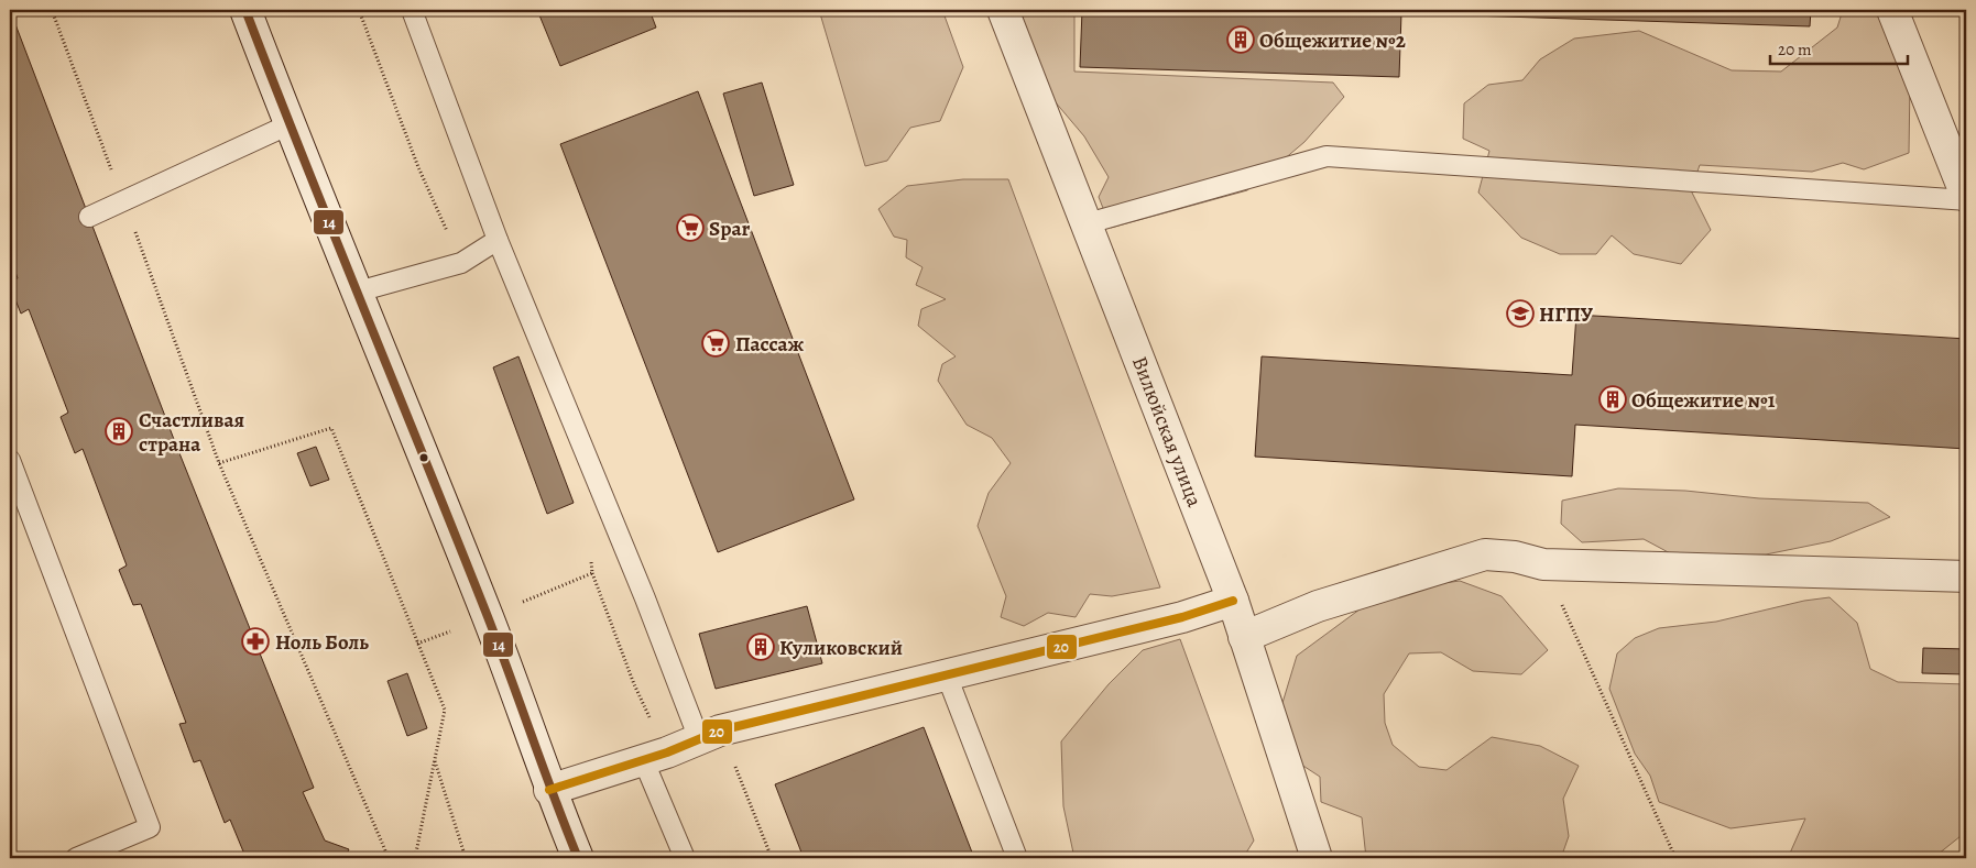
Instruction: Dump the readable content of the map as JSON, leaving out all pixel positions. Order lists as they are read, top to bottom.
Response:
{
  "streets": {
    "street": ["Вилюйская улица"]
  },
  "places": {
    "building": [
      "Общежитие №2",
      "Общежитие №1",
      "Счастливая страна",
      "Куликовский"
    ],
    "supermarket": ["Spar", "Пассаж"],
    "school or university": ["НГПУ"],
    "pharmacy": ["Ноль Боль"]
  },
  "lines": ["transit line 14", "transit line 20"],
  "scale_bar": "20 m"
}
